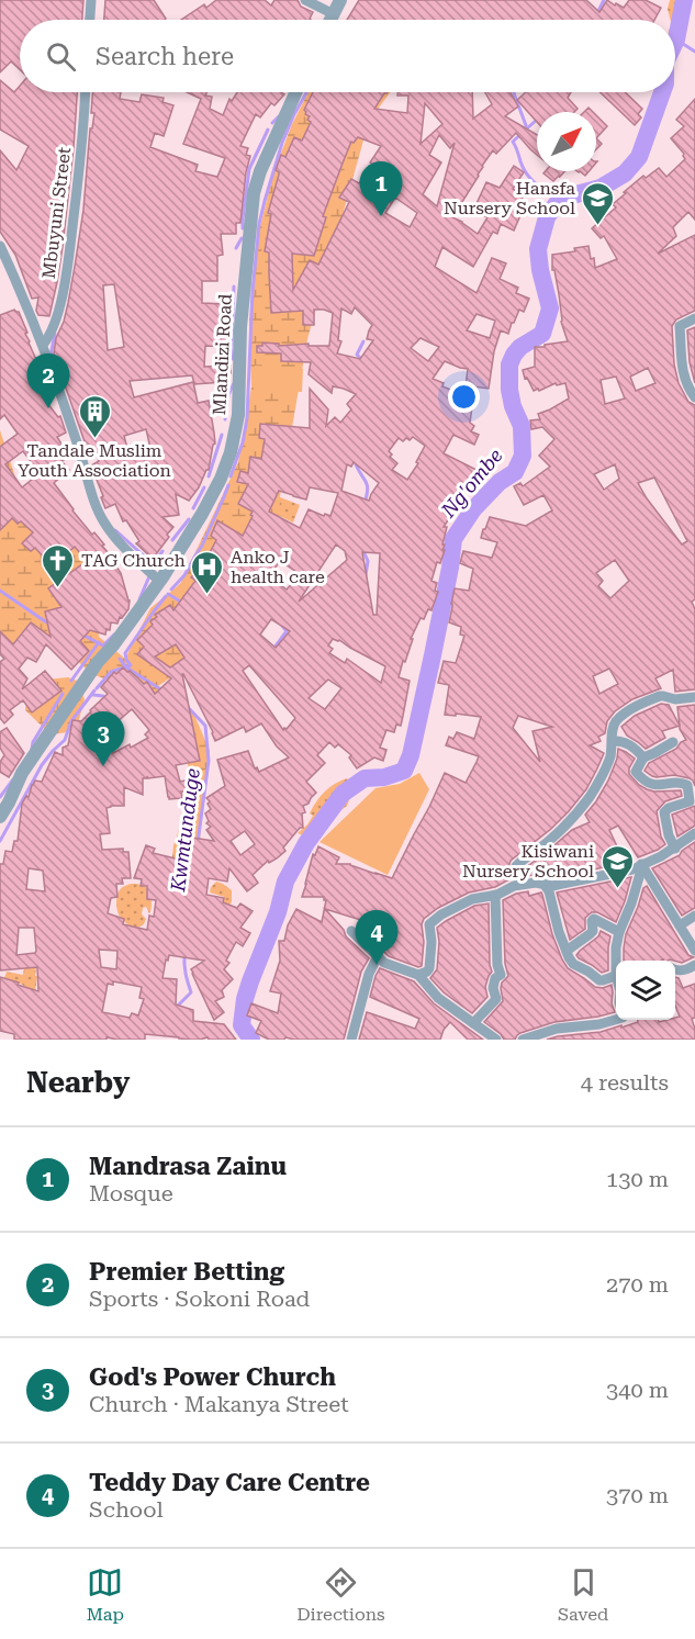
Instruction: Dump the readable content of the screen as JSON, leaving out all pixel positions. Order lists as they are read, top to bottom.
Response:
{
  "streets": {
    "street": ["Mbuyuni Street", "Mlandizi Road"]
  },
  "water": ["Ng'ombe", "Kwmtunduge"],
  "places": {
    "school or university": ["Hansfa Nursery School", "Kisiwani Nursery School"],
    "building": ["Tandale Muslim Youth Association"],
    "church": ["TAG Church"],
    "hospital": ["Anko J health care"]
  },
  "north": "top right",
  "page": {
    "search": "Search here",
    "pins": [
      "1",
      "2",
      "3",
      "4"
    ],
    "heading": ["Nearby", "4 results"],
    "list": [
      {
        "mark": "1",
        "name": "Mandrasa Zainu",
        "note": "Mosque",
        "value": "130 m"
      },
      {
        "mark": "2",
        "name": "Premier Betting",
        "note": "Sports · Sokoni Road",
        "value": "270 m"
      },
      {
        "mark": "3",
        "name": "God's Power Church",
        "note": "Church · Makanya Street",
        "value": "340 m"
      },
      {
        "mark": "4",
        "name": "Teddy Day Care Centre",
        "note": "School",
        "value": "370 m"
      }
    ],
    "nav": ["Map", "Directions", "Saved"]
  }
}
